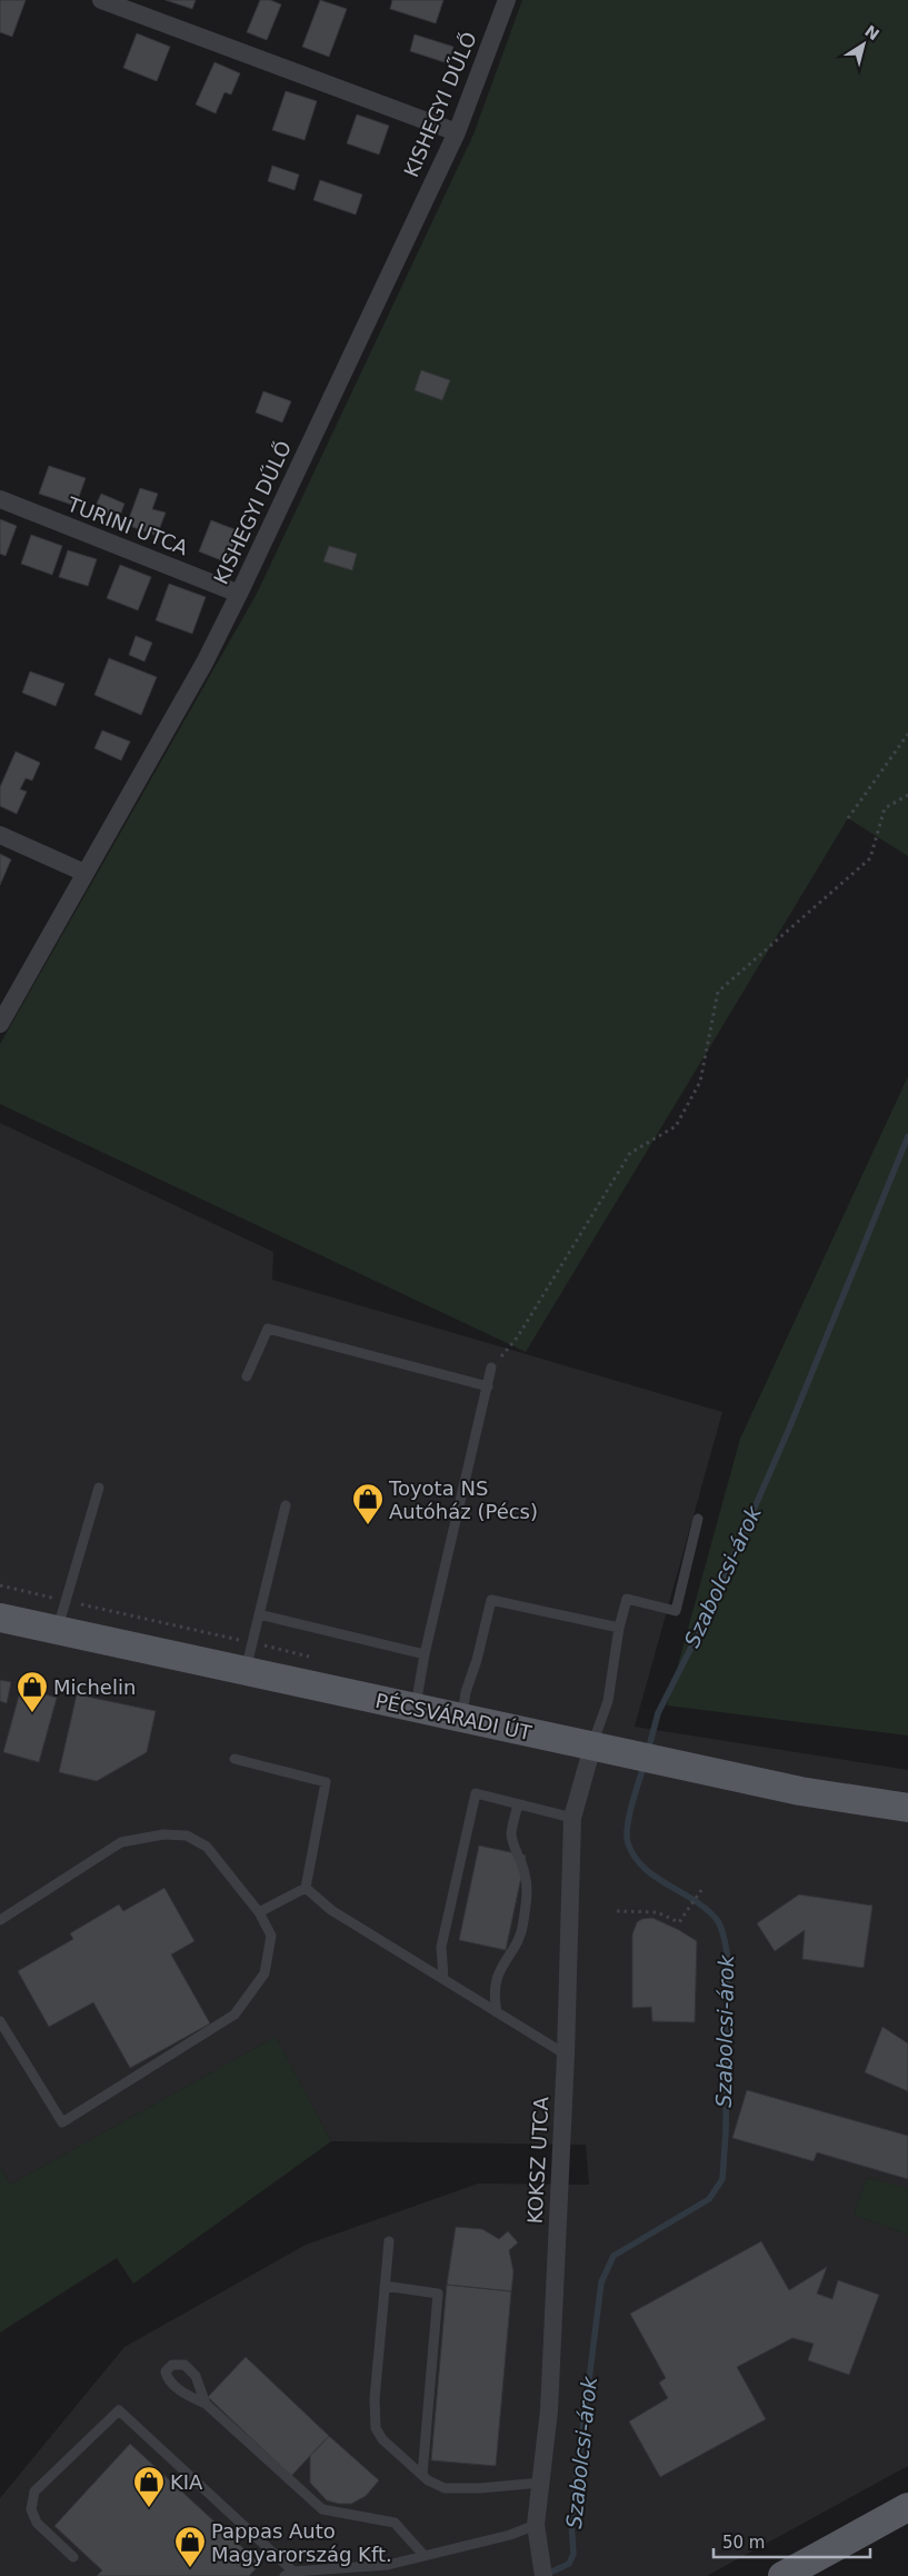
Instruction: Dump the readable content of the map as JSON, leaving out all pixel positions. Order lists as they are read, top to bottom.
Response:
{
  "streets": {
    "main road": ["PÉCSVÁRADI ÚT"],
    "street": ["KISHEGYI DŰLŐ", "TURINI UTCA", "KOKSZ UTCA"]
  },
  "crossings": [
    ["KISHEGYI DŰLŐ", "TURINI UTCA"],
    ["PÉCSVÁRADI ÚT", "KOKSZ UTCA"]
  ],
  "water": ["Szabolcsi-árok"],
  "places": {
    "shop": [
      "Toyota NS Autóház (Pécs)",
      "Michelin",
      "KIA",
      "Pappas Auto Magyarország Kft."
    ]
  },
  "scale_bar": "50 m",
  "north": "top right"
}
